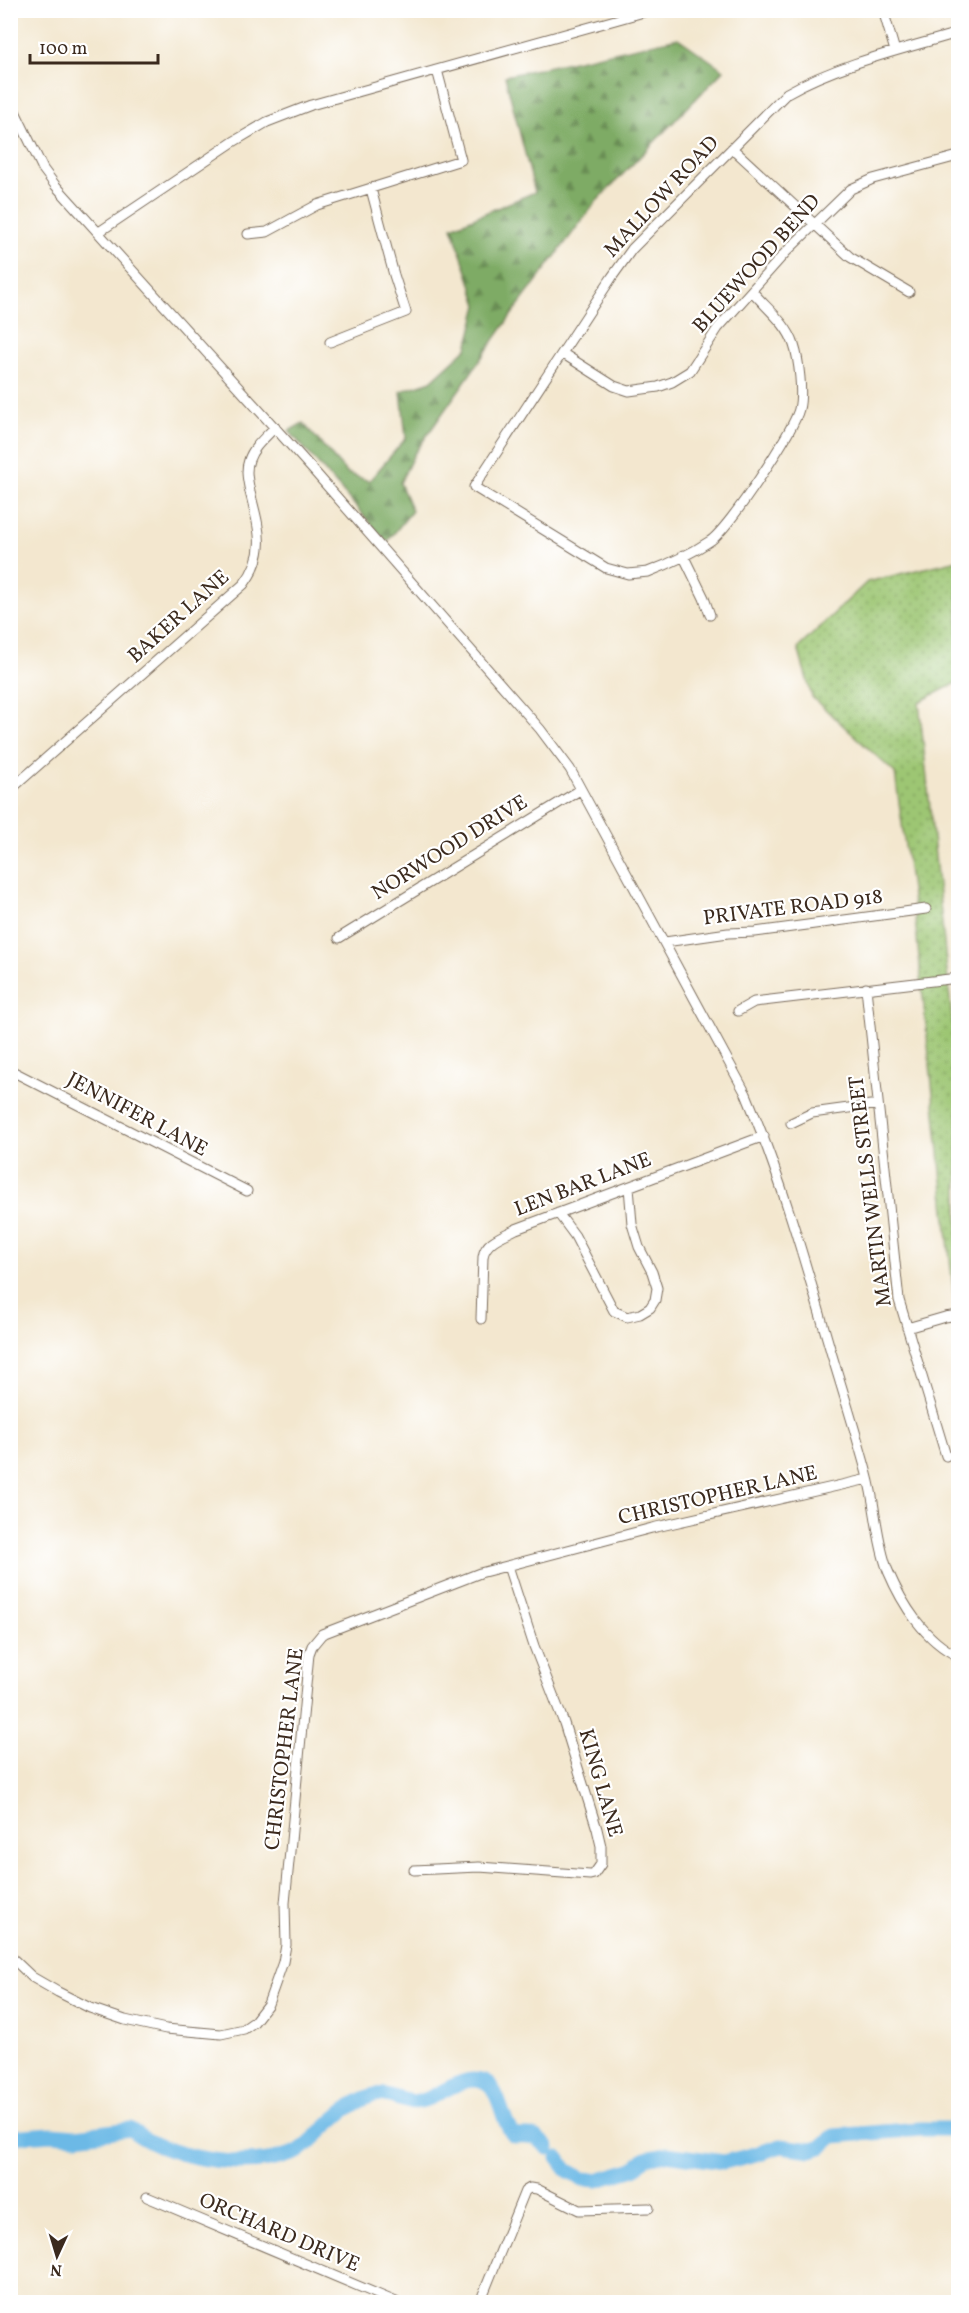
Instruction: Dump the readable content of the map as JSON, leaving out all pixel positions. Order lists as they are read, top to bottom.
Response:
{
  "streets": {
    "street": [
      "MALLOW ROAD",
      "BLUEWOOD BEND",
      "BAKER LANE",
      "NORWOOD DRIVE",
      "PRIVATE ROAD 918",
      "JENNIFER LANE",
      "LEN BAR LANE",
      "MARTIN WELLS STREET",
      "CHRISTOPHER LANE",
      "KING LANE",
      "ORCHARD DRIVE"
    ]
  },
  "crossings": [
    ["MALLOW ROAD", "BLUEWOOD BEND"],
    ["CHRISTOPHER LANE", "KING LANE"]
  ],
  "scale_bar": "100 m",
  "north": "bottom"
}
